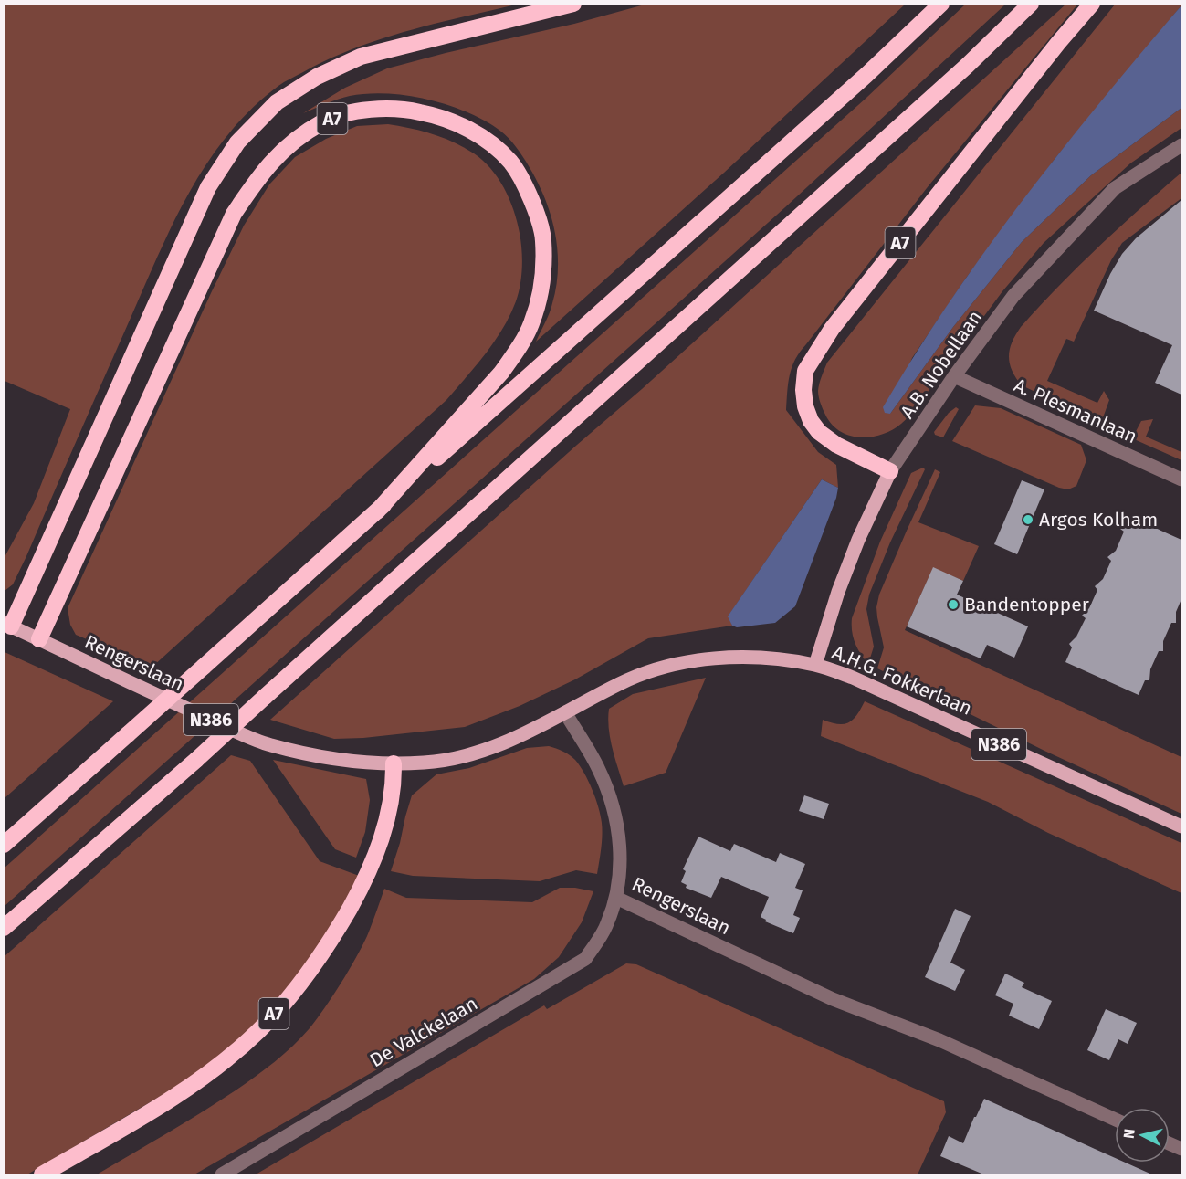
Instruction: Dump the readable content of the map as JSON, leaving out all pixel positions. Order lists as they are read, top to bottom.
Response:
{
  "streets": {
    "highway": ["A7"],
    "main road": [
      "A.B. Nobellaan",
      "Rengerslaan",
      "A.H.G. Fokkerlaan",
      "N386"
    ],
    "street": ["A. Plesmanlaan", "De Valckelaan"]
  },
  "crossings": [
    ["A7", "A.B. Nobellaan"],
    ["A7", "Rengerslaan"],
    ["A.B. Nobellaan", "A. Plesmanlaan"],
    ["A.B. Nobellaan", "A.H.G. Fokkerlaan"],
    ["Rengerslaan", "A.H.G. Fokkerlaan"],
    ["Rengerslaan", "De Valckelaan"]
  ],
  "places": ["Argos Kolham", "Bandentopper"],
  "north": "left"
}
